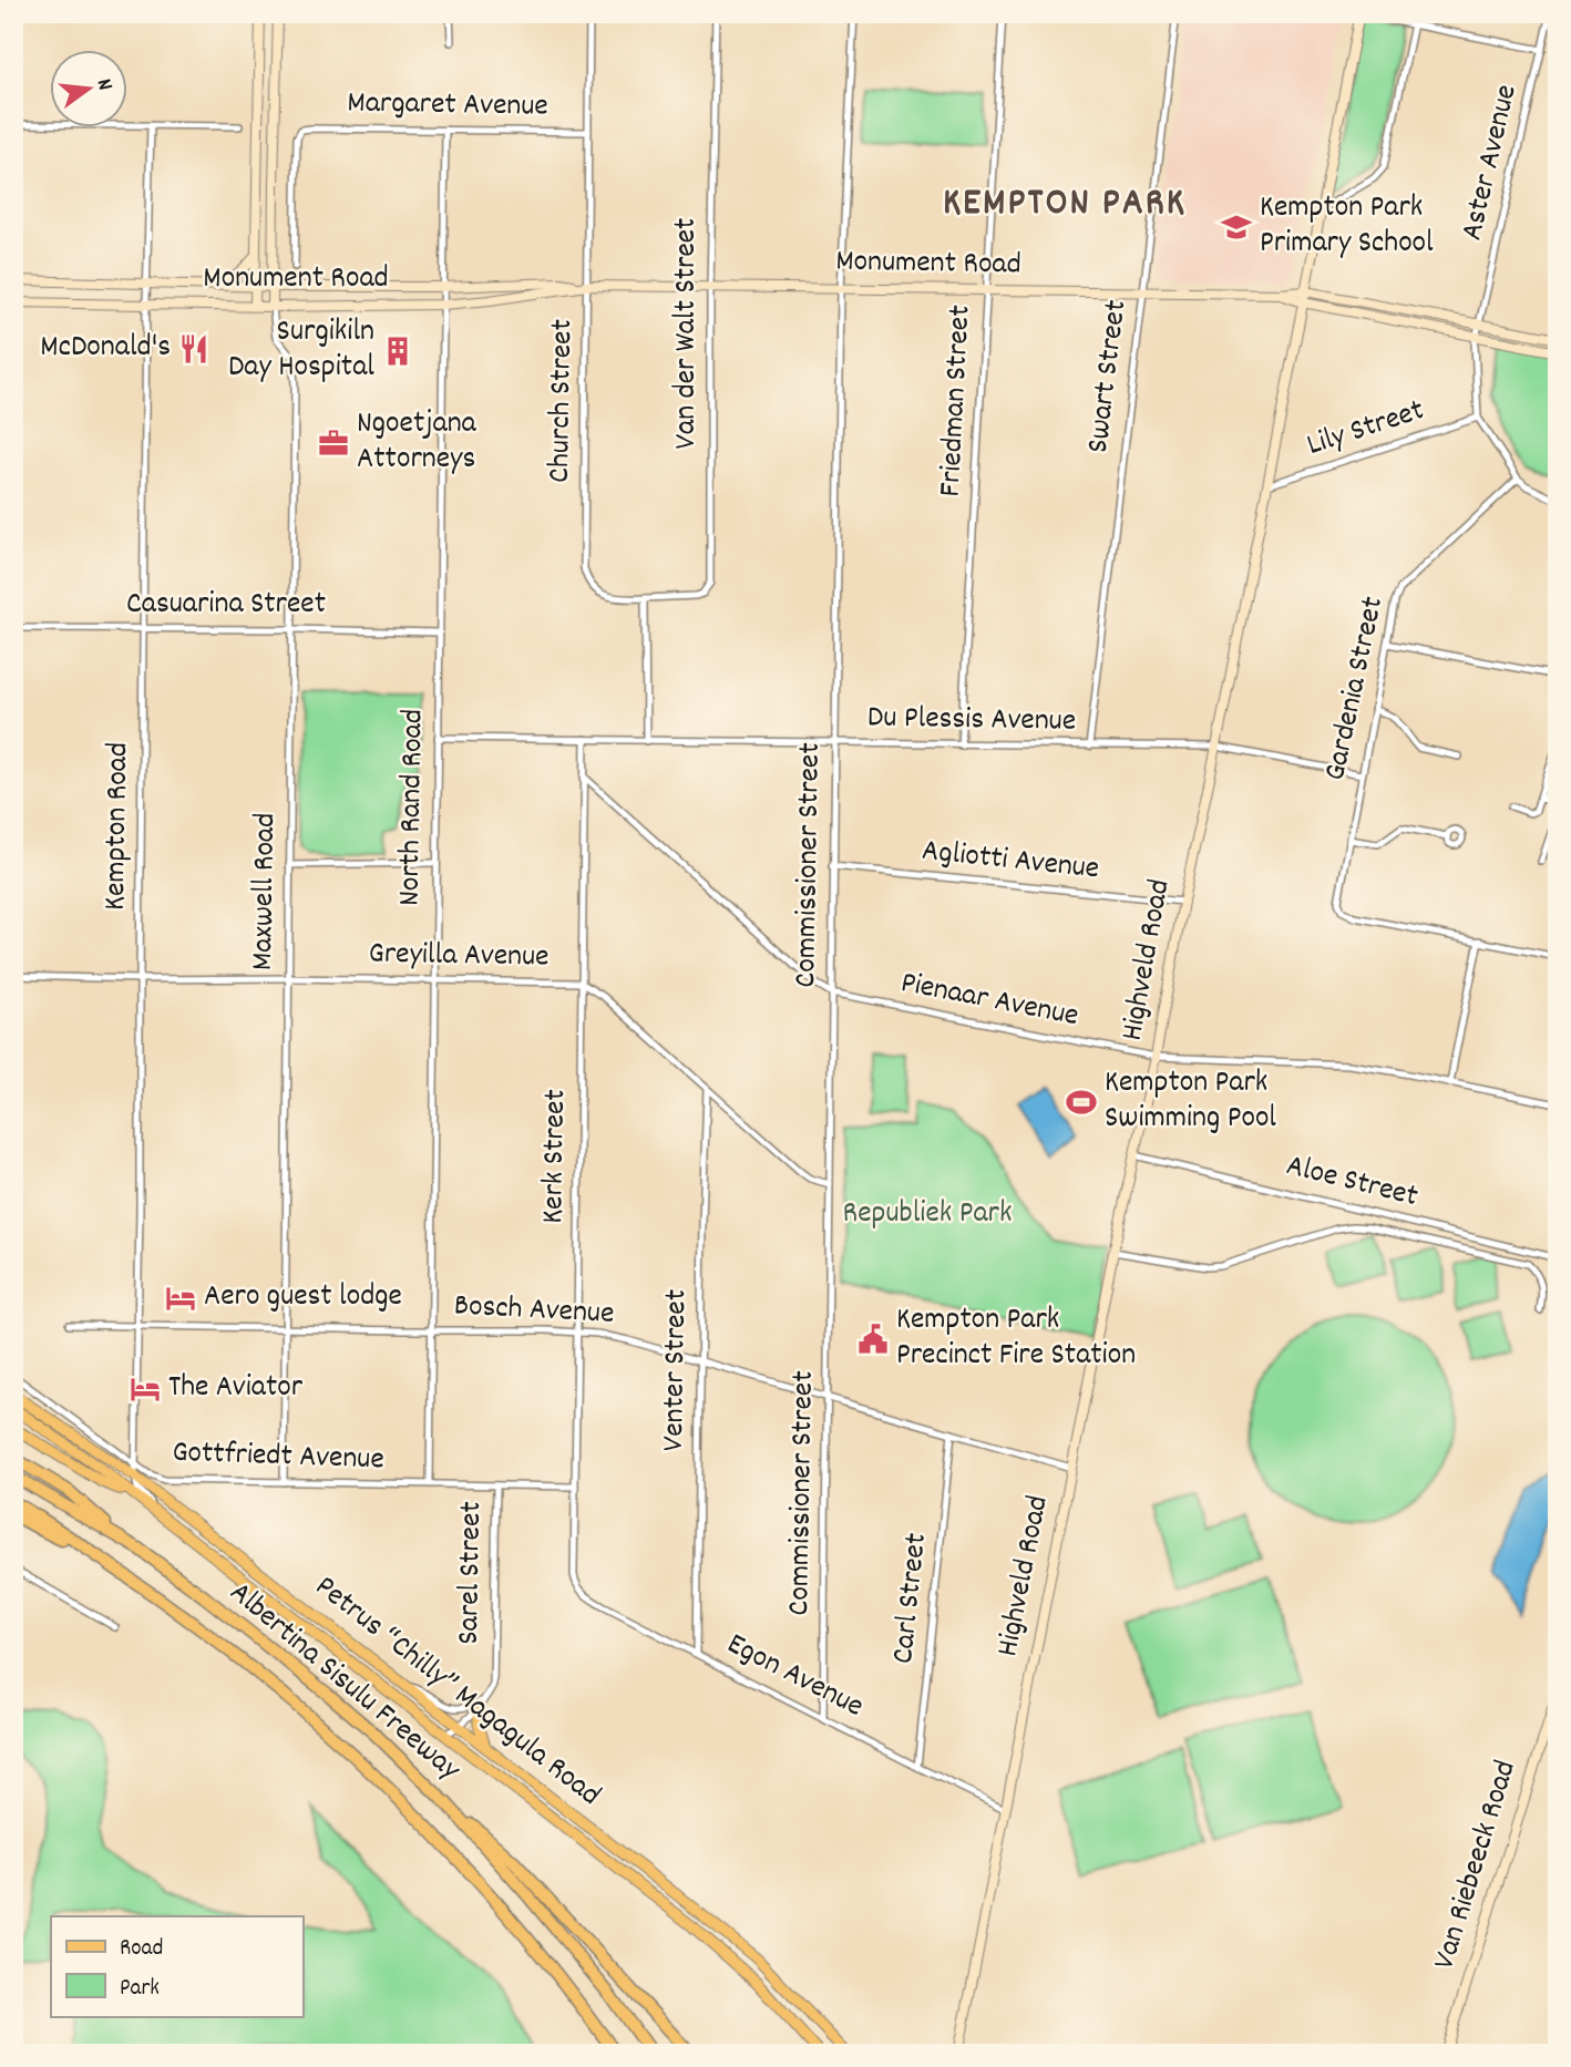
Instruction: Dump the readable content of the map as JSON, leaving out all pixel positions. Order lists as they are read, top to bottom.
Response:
{
  "streets": {
    "highway": ["Albertina Sisulu Freeway"],
    "main road": [
      "Monument Road",
      "Highveld Road",
      "Petrus “Chilly” Magagula Road",
      "Van Riebeeck Road"
    ],
    "street": [
      "Margaret Avenue",
      "Aster Avenue",
      "Van der Walt Street",
      "Swart Street",
      "Church Street",
      "Friedman Street",
      "Lily Street",
      "Casuarina Street",
      "Gardenia Street",
      "Du Plessis Avenue",
      "North Rand Road",
      "Kempton Road",
      "Agliotti Avenue",
      "Commissioner Street",
      "Maxwell Road",
      "Greyilla Avenue",
      "Pienaar Avenue",
      "Kerk Street",
      "Aloe Street",
      "Bosch Avenue",
      "Venter Street",
      "Gottfriedt Avenue",
      "Sarel Street",
      "Carl Street",
      "Egon Avenue"
    ]
  },
  "crossings": [
    ["Margaret Avenue", "Church Street"],
    ["Margaret Avenue", "North Rand Road"],
    ["Aster Avenue", "Monument Road"],
    ["Aster Avenue", "Lily Street"],
    ["Monument Road", "Van der Walt Street"],
    ["Monument Road", "Swart Street"],
    ["Monument Road", "Church Street"],
    ["Monument Road", "Friedman Street"],
    ["Monument Road", "North Rand Road"],
    ["Monument Road", "Kempton Road"],
    ["Monument Road", "Commissioner Street"],
    ["Monument Road", "Maxwell Road"],
    ["Monument Road", "Highveld Road"],
    ["Van der Walt Street", "Church Street"],
    ["Swart Street", "Du Plessis Avenue"],
    ["Friedman Street", "Du Plessis Avenue"],
    ["Lily Street", "Highveld Road"],
    ["Casuarina Street", "North Rand Road"],
    ["Casuarina Street", "Kempton Road"],
    ["Casuarina Street", "Maxwell Road"],
    ["Gardenia Street", "Du Plessis Avenue"],
    ["Du Plessis Avenue", "North Rand Road"],
    ["Du Plessis Avenue", "Commissioner Street"],
    ["Du Plessis Avenue", "Highveld Road"],
    ["Du Plessis Avenue", "Kerk Street"],
    ["North Rand Road", "Greyilla Avenue"],
    ["North Rand Road", "Bosch Avenue"],
    ["North Rand Road", "Gottfriedt Avenue"],
    ["Kempton Road", "Greyilla Avenue"],
    ["Kempton Road", "Bosch Avenue"],
    ["Kempton Road", "Gottfriedt Avenue"],
    ["Kempton Road", "Petrus “Chilly” Magagula Road"],
    ["Agliotti Avenue", "Commissioner Street"],
    ["Agliotti Avenue", "Highveld Road"],
    ["Commissioner Street", "Greyilla Avenue"],
    ["Commissioner Street", "Pienaar Avenue"],
    ["Commissioner Street", "Bosch Avenue"],
    ["Commissioner Street", "Egon Avenue"],
    ["Maxwell Road", "Greyilla Avenue"],
    ["Maxwell Road", "Bosch Avenue"],
    ["Maxwell Road", "Gottfriedt Avenue"],
    ["Greyilla Avenue", "Kerk Street"],
    ["Greyilla Avenue", "Venter Street"],
    ["Highveld Road", "Pienaar Avenue"],
    ["Highveld Road", "Aloe Street"],
    ["Highveld Road", "Bosch Avenue"],
    ["Highveld Road", "Egon Avenue"],
    ["Pienaar Avenue", "Kerk Street"],
    ["Kerk Street", "Bosch Avenue"],
    ["Kerk Street", "Gottfriedt Avenue"],
    ["Kerk Street", "Egon Avenue"],
    ["Bosch Avenue", "Venter Street"],
    ["Bosch Avenue", "Carl Street"],
    ["Venter Street", "Egon Avenue"],
    ["Gottfriedt Avenue", "Sarel Street"],
    ["Sarel Street", "Petrus “Chilly” Magagula Road"],
    ["Carl Street", "Egon Avenue"]
  ],
  "districts": ["KEMPTON PARK"],
  "parks": ["Republiek Park"],
  "places": {
    "school or university": ["Kempton Park Primary School"],
    "restaurant": ["McDonald's"],
    "building": ["Surgikiln Day Hospital"],
    "office": ["Ngoetjana Attorneys"],
    "sports": ["Kempton Park Swimming Pool"],
    "hotel": ["Aero guest lodge", "The Aviator"],
    "public building": ["Kempton Park Precinct Fire Station"]
  },
  "legend": ["Road", "Park"],
  "north": "right"
}
